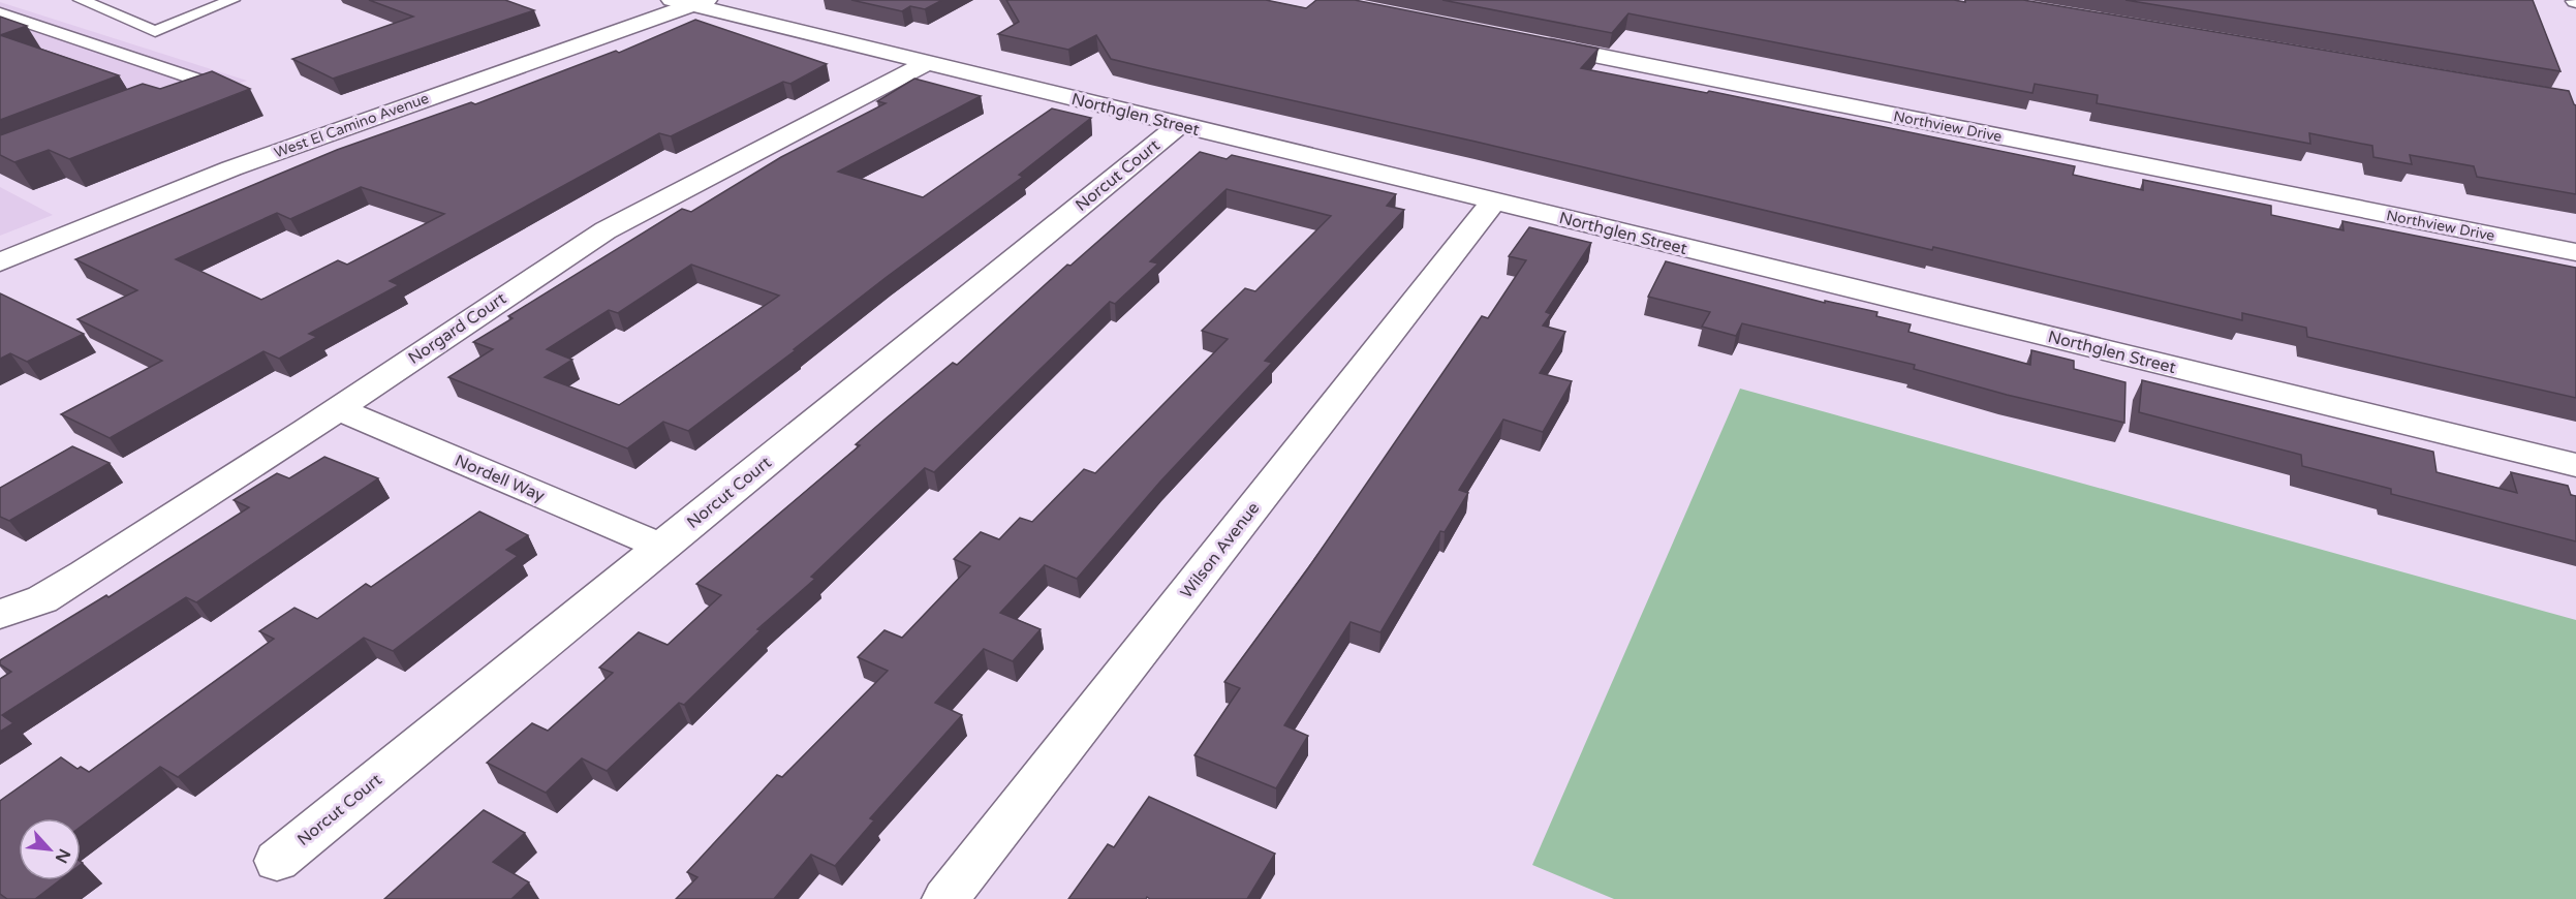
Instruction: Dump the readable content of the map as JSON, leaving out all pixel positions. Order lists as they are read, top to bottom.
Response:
{
  "streets": {
    "street": [
      "Northglen Street",
      "West El Camino Avenue",
      "Northview Drive",
      "Norcut Court",
      "Norgard Court",
      "Nordell Way",
      "Wilson Avenue"
    ]
  },
  "crossings": [
    ["Northglen Street", "West El Camino Avenue"],
    ["Northglen Street", "Norcut Court"],
    ["Northglen Street", "Norgard Court"],
    ["Northglen Street", "Wilson Avenue"],
    ["Norcut Court", "Nordell Way"],
    ["Norgard Court", "Nordell Way"]
  ],
  "north": "bottom right"
}
